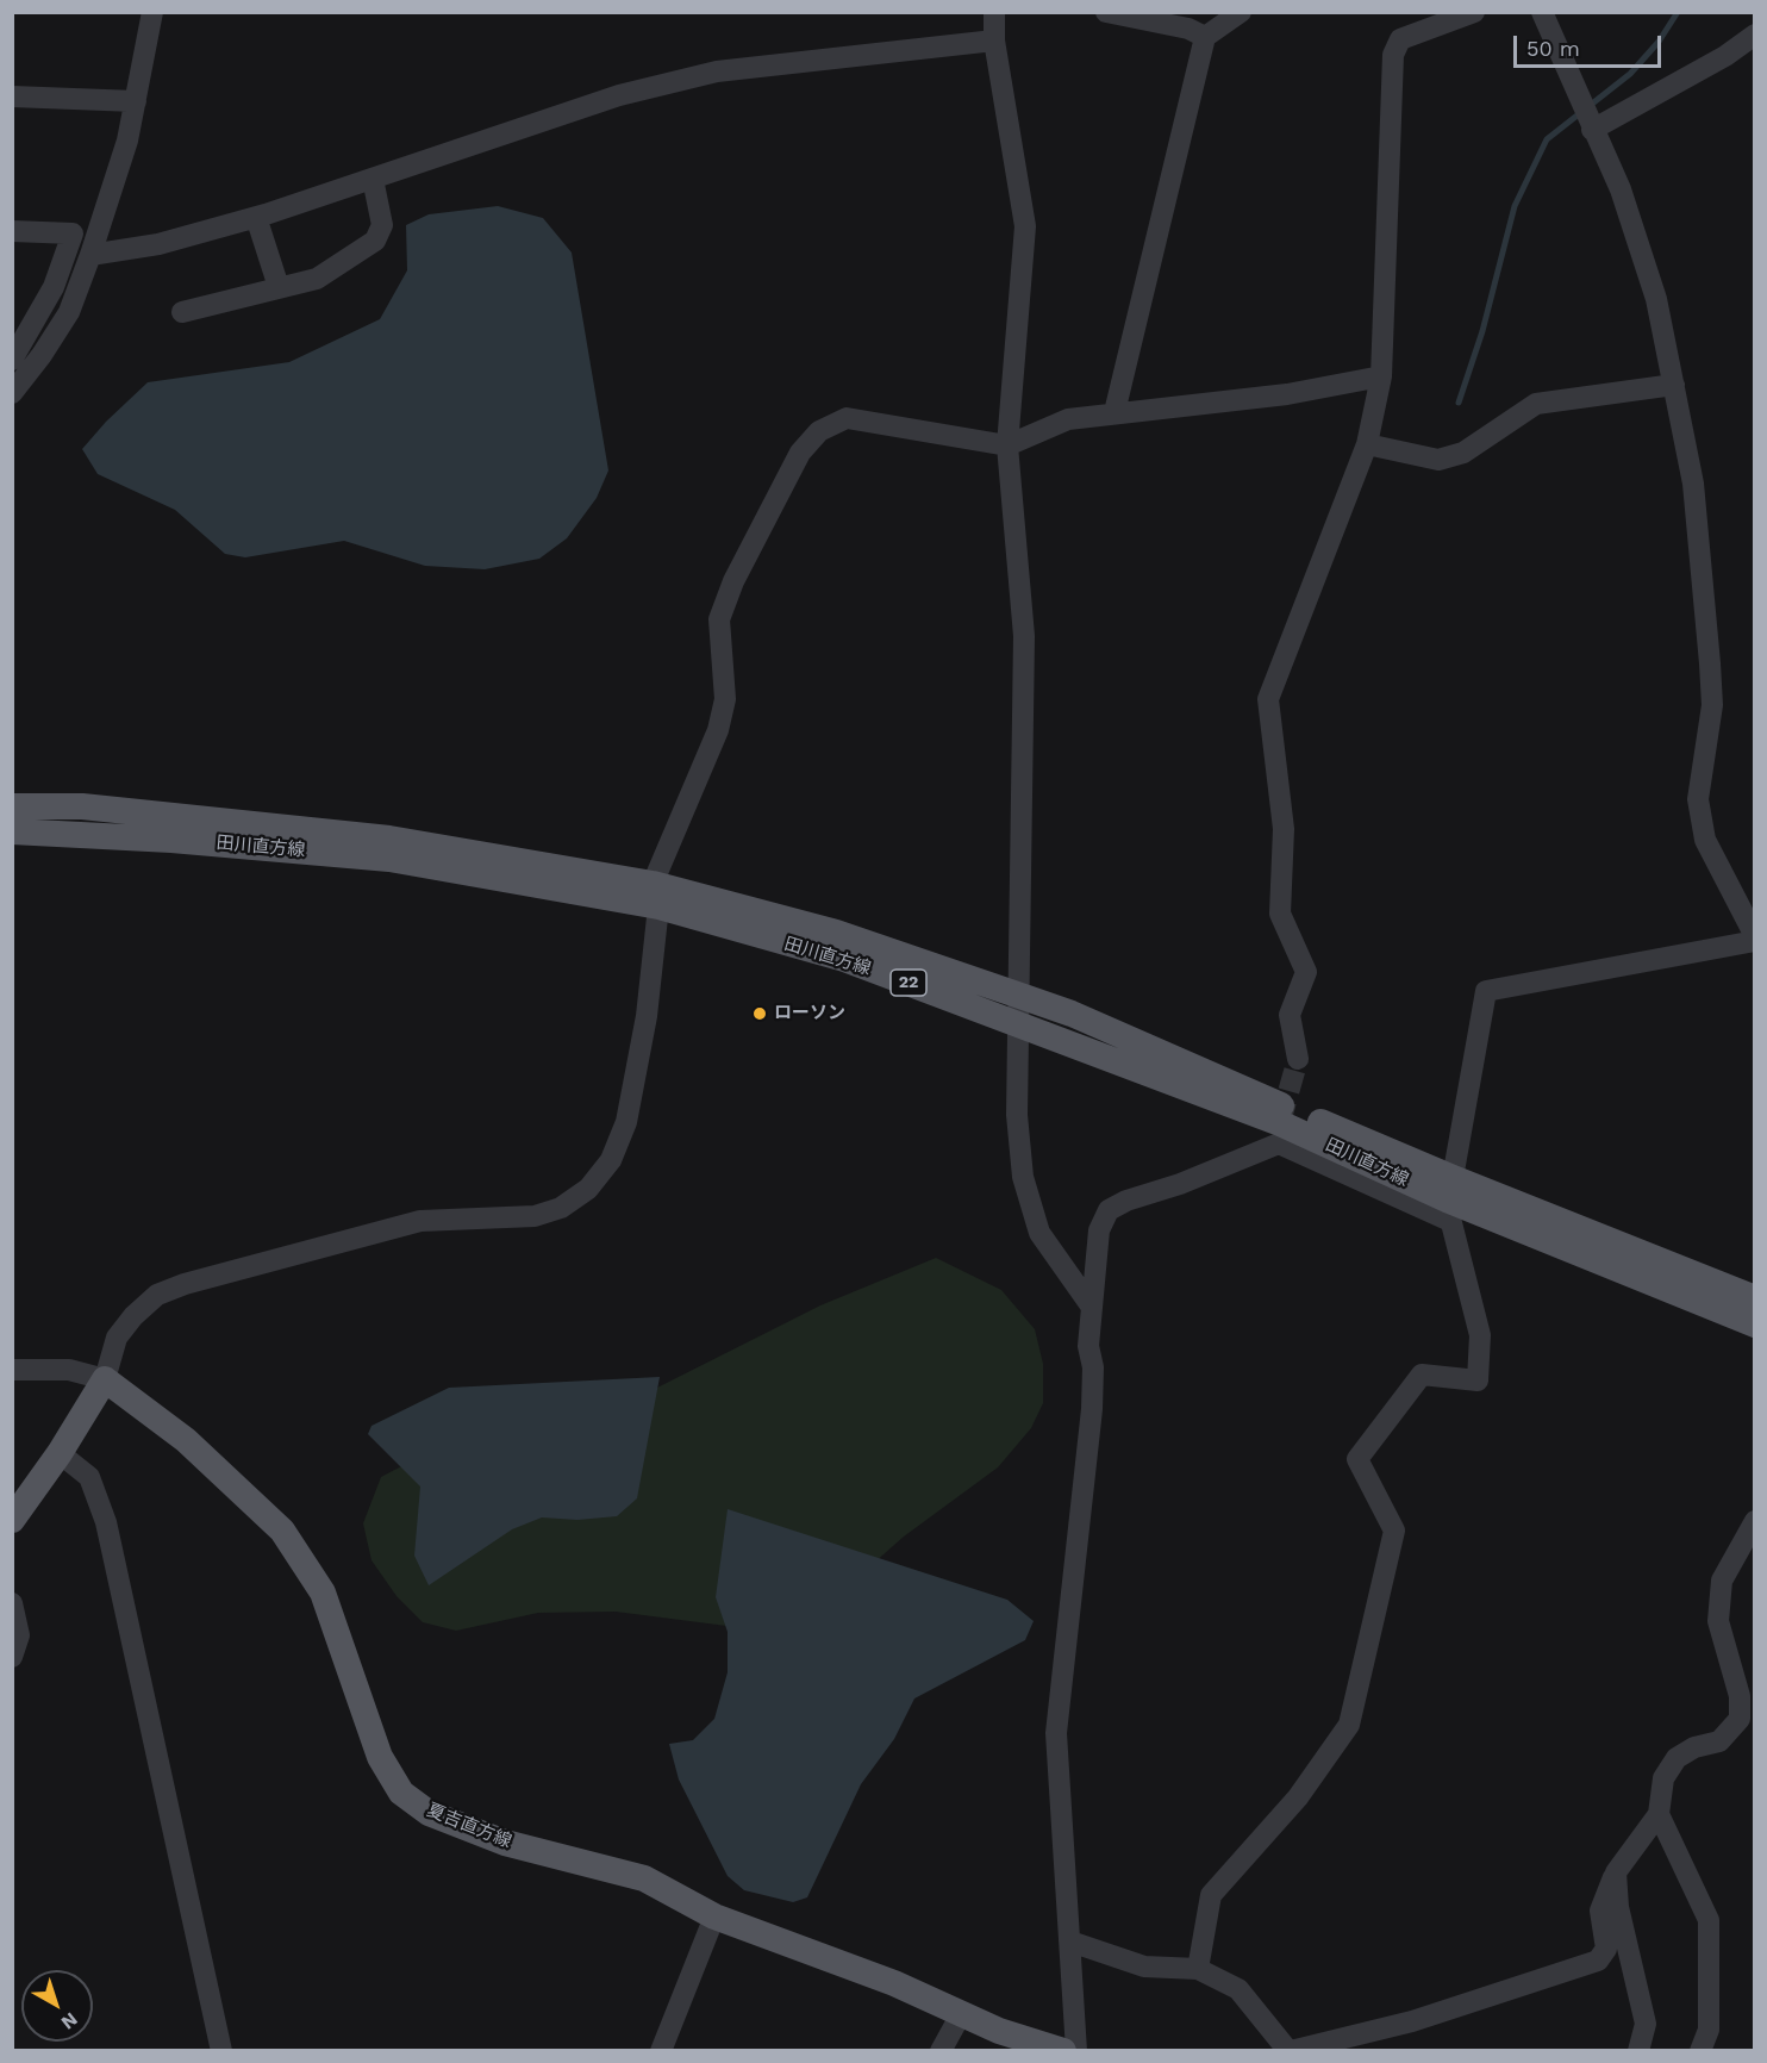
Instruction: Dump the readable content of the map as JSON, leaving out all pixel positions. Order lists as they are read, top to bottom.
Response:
{
  "streets": {
    "main road": ["田川直方線", "22", "夏吉直方線"]
  },
  "places": ["ローソン"],
  "scale_bar": "50 m",
  "north": "bottom right"
}
